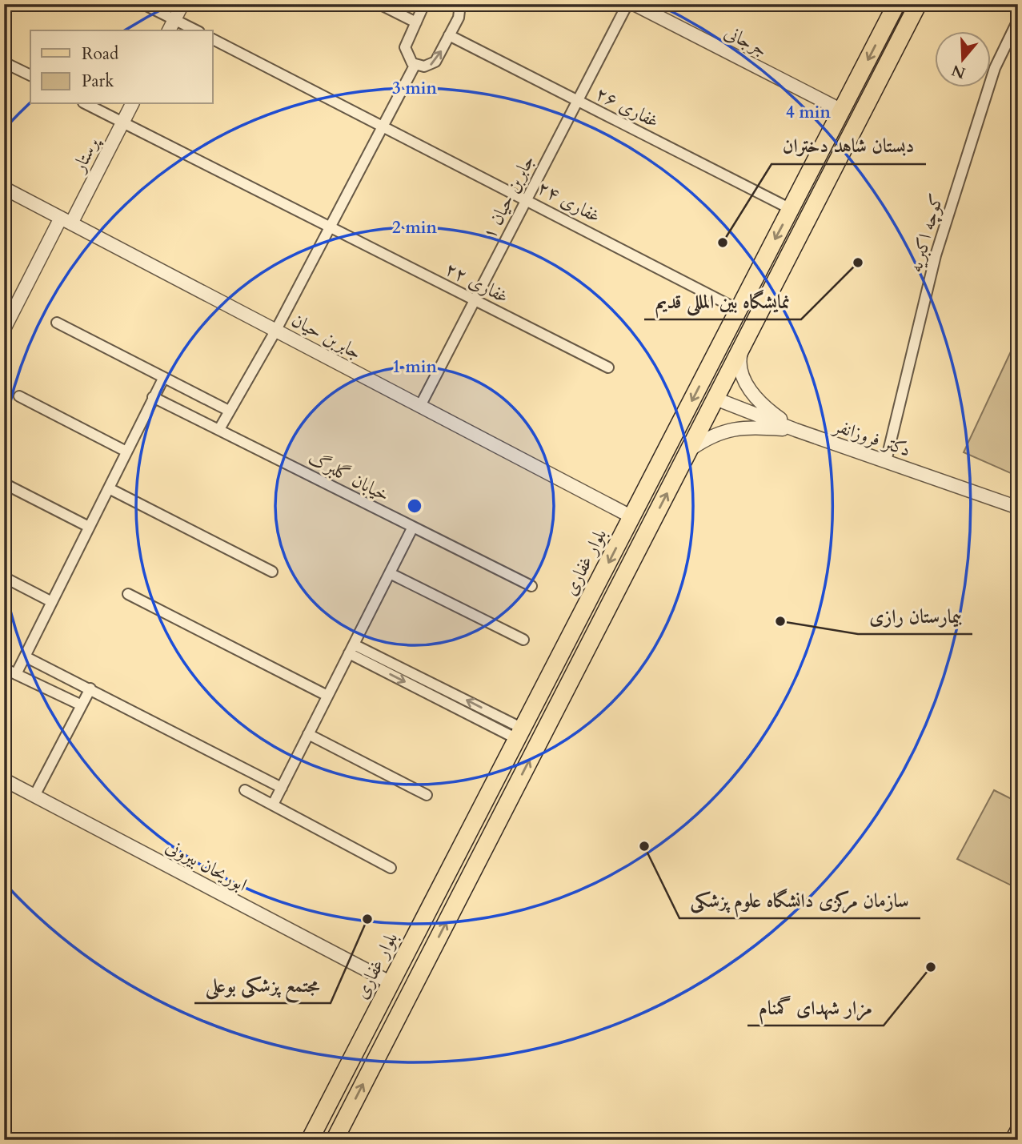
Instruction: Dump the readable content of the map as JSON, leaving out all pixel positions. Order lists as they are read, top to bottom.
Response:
{
  "streets": {
    "main road": ["بلوار غفاری"],
    "street": [
      "جرجانی",
      "غفاری ۲۶",
      "پرستار",
      "جابربن حیان ۱",
      "غفاری ۲۴",
      "کوچه اکبریه",
      "غفاری ۲۲",
      "جابربن حیان",
      "دکتر فروزانفر",
      "خیابان گلبرگ",
      "ابوریحان بیرونی"
    ]
  },
  "crossings": [
    ["جرجانی", "بلوار غفاری"],
    ["غفاری ۲۶", "جابربن حیان ۱"],
    ["غفاری ۲۶", "بلوار غفاری"],
    ["پرستار", "غفاری ۲۲"],
    ["پرستار", "جابربن حیان"],
    ["جابربن حیان ۱", "غفاری ۲۴"],
    ["جابربن حیان ۱", "غفاری ۲۲"],
    ["جابربن حیان ۱", "جابربن حیان"],
    ["غفاری ۲۴", "بلوار غفاری"],
    ["کوچه اکبریه", "دکتر فروزانفر"],
    ["جابربن حیان", "بلوار غفاری"],
    ["بلوار غفاری", "ابوریحان بیرونی"]
  ],
  "places": [
    "دبستان شاهد دختران",
    "نمایشگاه بین المللی قدیم",
    "بیمارستان رازی",
    "سازمان مرکزی دانشگاه علوم پزشکی",
    "مجتمع پزشکی بوعلی",
    "مزار شهدای گمنام"
  ],
  "legend": ["Road", "Park"],
  "north": "bottom",
  "rings": [
    "3 min",
    "4 min",
    "2 min",
    "1 min"
  ]
}
